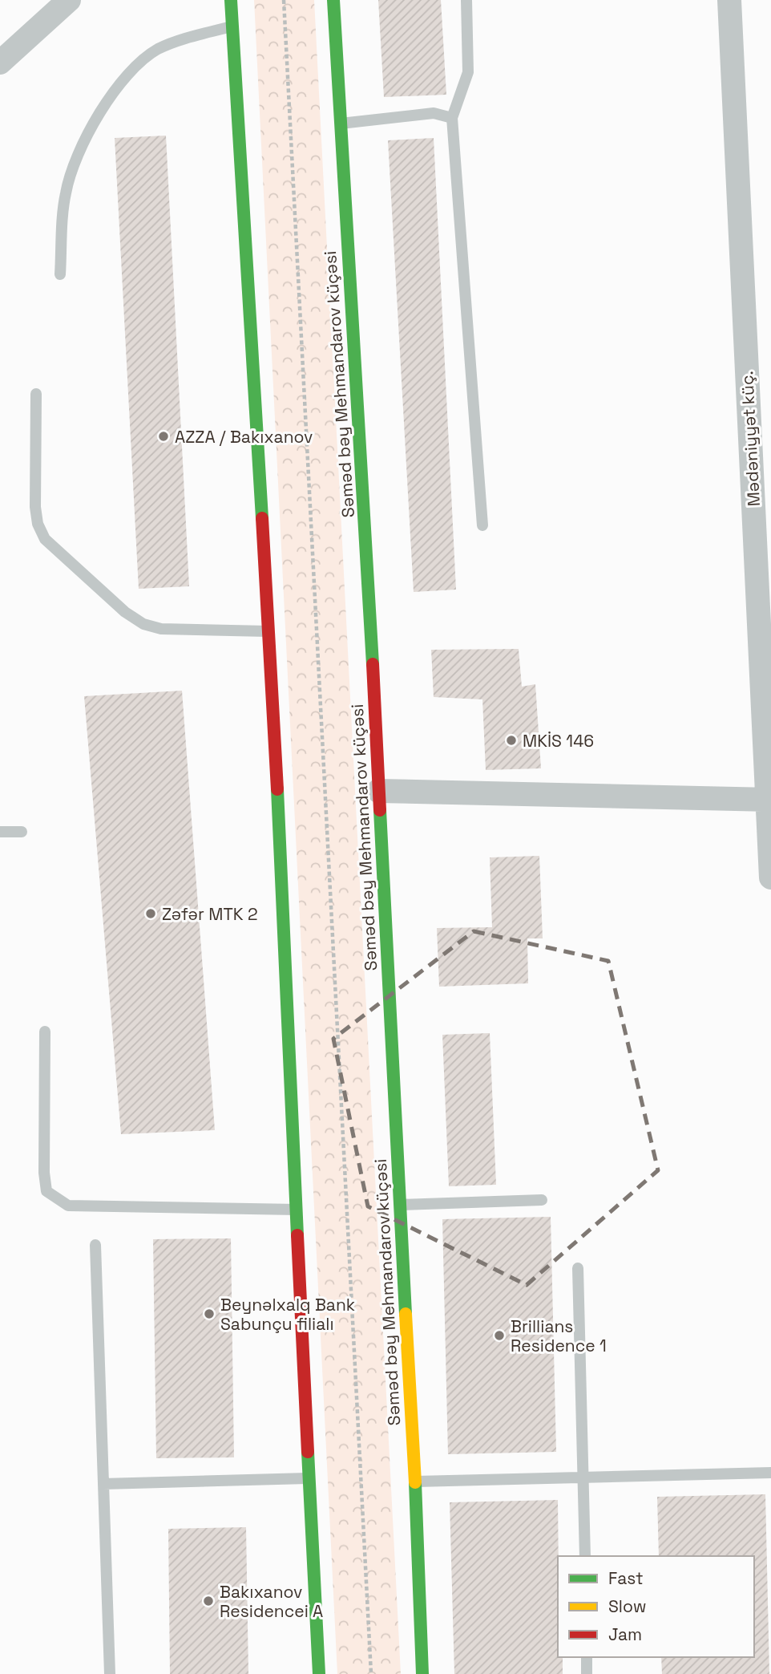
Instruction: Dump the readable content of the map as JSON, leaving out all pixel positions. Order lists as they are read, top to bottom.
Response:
{
  "streets": {
    "main road": ["Səməd bəy Mehmandarov küçəsi"],
    "street": ["Mədəniyyət küç."]
  },
  "places": [
    "AZZA / Bakıxanov",
    "MKİS 146",
    "Zəfər MTK 2",
    "Beynəlxalq Bank Sabunçu filialı",
    "Brillians Residence 1",
    "Bakıxanov Residencei A"
  ],
  "legend": ["Fast", "Slow", "Jam"]
}
